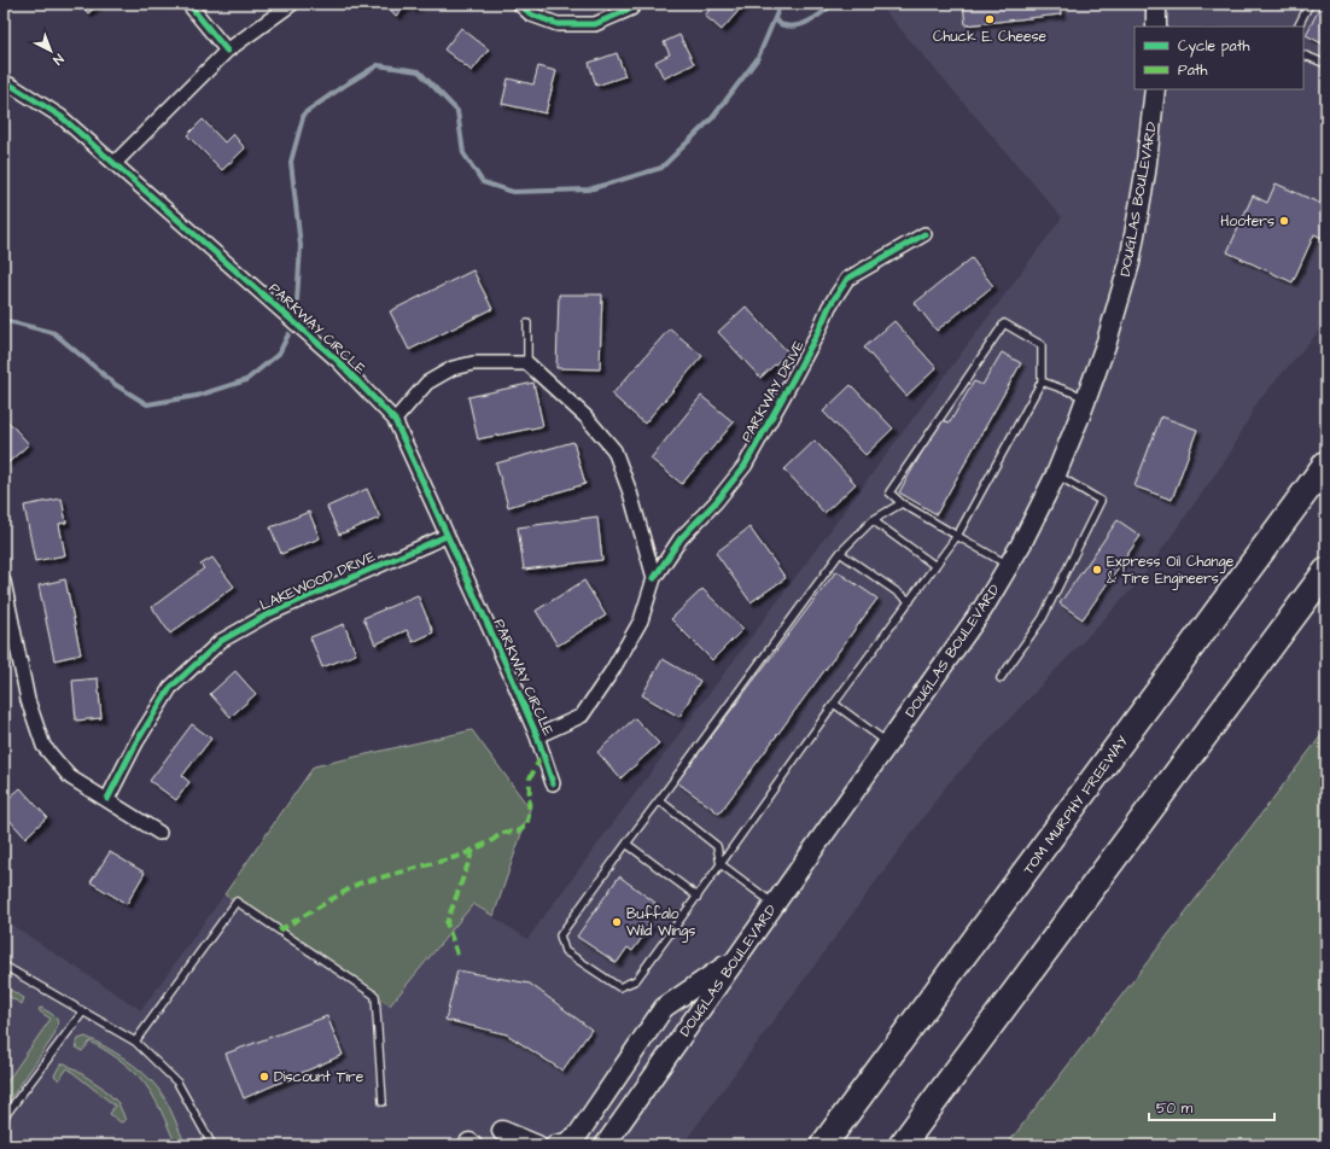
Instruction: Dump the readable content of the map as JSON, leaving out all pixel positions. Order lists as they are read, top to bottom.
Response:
{
  "streets": {
    "highway": ["TOM MURPHY FREEWAY"],
    "main road": ["DOUGLAS BOULEVARD"],
    "street": ["PARKWAY CIRCLE", "PARKWAY DRIVE", "LAKEWOOD DRIVE"]
  },
  "crossings": [
    ["PARKWAY CIRCLE", "PARKWAY DRIVE"],
    ["PARKWAY CIRCLE", "LAKEWOOD DRIVE"]
  ],
  "places": [
    "Chuck E. Cheese",
    "Hooters",
    "Express Oil Change & Tire Engineers",
    "Buffalo Wild Wings",
    "Discount Tire"
  ],
  "legend": ["Cycle path", "Path"],
  "scale_bar": "50 m",
  "north": "bottom right"
}
